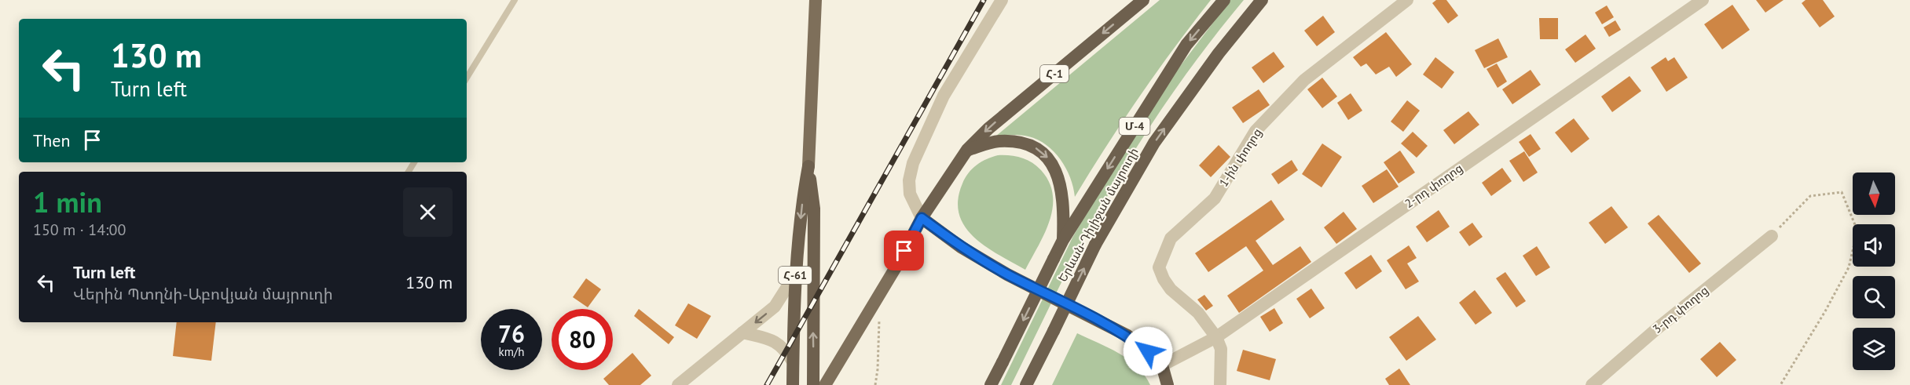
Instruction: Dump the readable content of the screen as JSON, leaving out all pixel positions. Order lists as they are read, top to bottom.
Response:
{
  "streets": {
    "highway": [
      "Հ-1",
      "Մ-4",
      "Երևան-Դիլիջան մայրուղի",
      "Հ-61"
    ],
    "street": ["1-ին փողոց", "2-րդ փողոց", "3-րդ փողոց"]
  },
  "crossings": [
    ["1-ին փողոց", "2-րդ փողոց"]
  ],
  "north": "bottom",
  "page": {
    "turn": ["130 m", "Turn left"],
    "then": "Then",
    "heading": ["1 min", "150 m · 14:00"],
    "list": [
      {
        "name": "Turn left",
        "note": "Վերին Պտղնի-Աբովյան մայրուղի",
        "value": "130 m"
      }
    ],
    "speed": "76 km/h",
    "limit": "80"
  }
}
